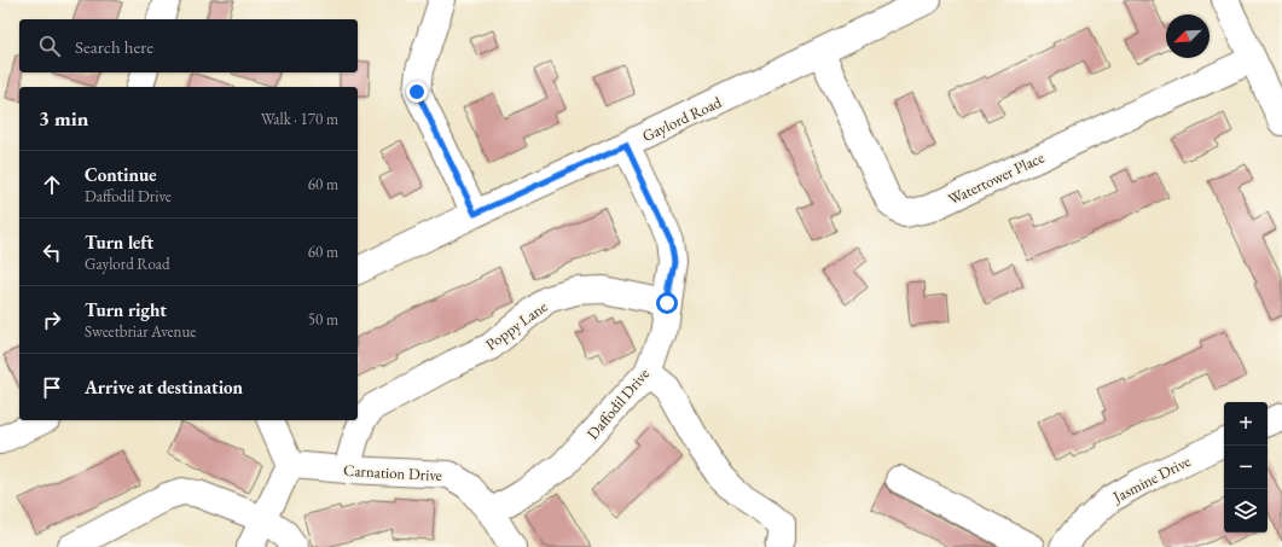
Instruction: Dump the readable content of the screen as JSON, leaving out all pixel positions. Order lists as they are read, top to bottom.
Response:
{
  "streets": {
    "street": [
      "Gaylord Road",
      "Watertower Place",
      "Poppy Lane",
      "Daffodil Drive",
      "Carnation Drive",
      "Jasmine Drive"
    ]
  },
  "crossings": [
    ["Gaylord Road", "Watertower Place"],
    ["Gaylord Road", "Daffodil Drive"],
    ["Poppy Lane", "Daffodil Drive"],
    ["Poppy Lane", "Carnation Drive"],
    ["Daffodil Drive", "Carnation Drive"]
  ],
  "north": "bottom left",
  "page": {
    "search": "Search here",
    "heading": ["3 min", "Walk · 170 m"],
    "list": [
      ["Continue", "Daffodil Drive", "60 m"],
      ["Turn left", "Gaylord Road", "60 m"],
      ["Turn right", "Sweetbriar Avenue", "50 m"],
      "Arrive at destination"
    ],
    "map_buttons": ["+", "−"]
  }
}
